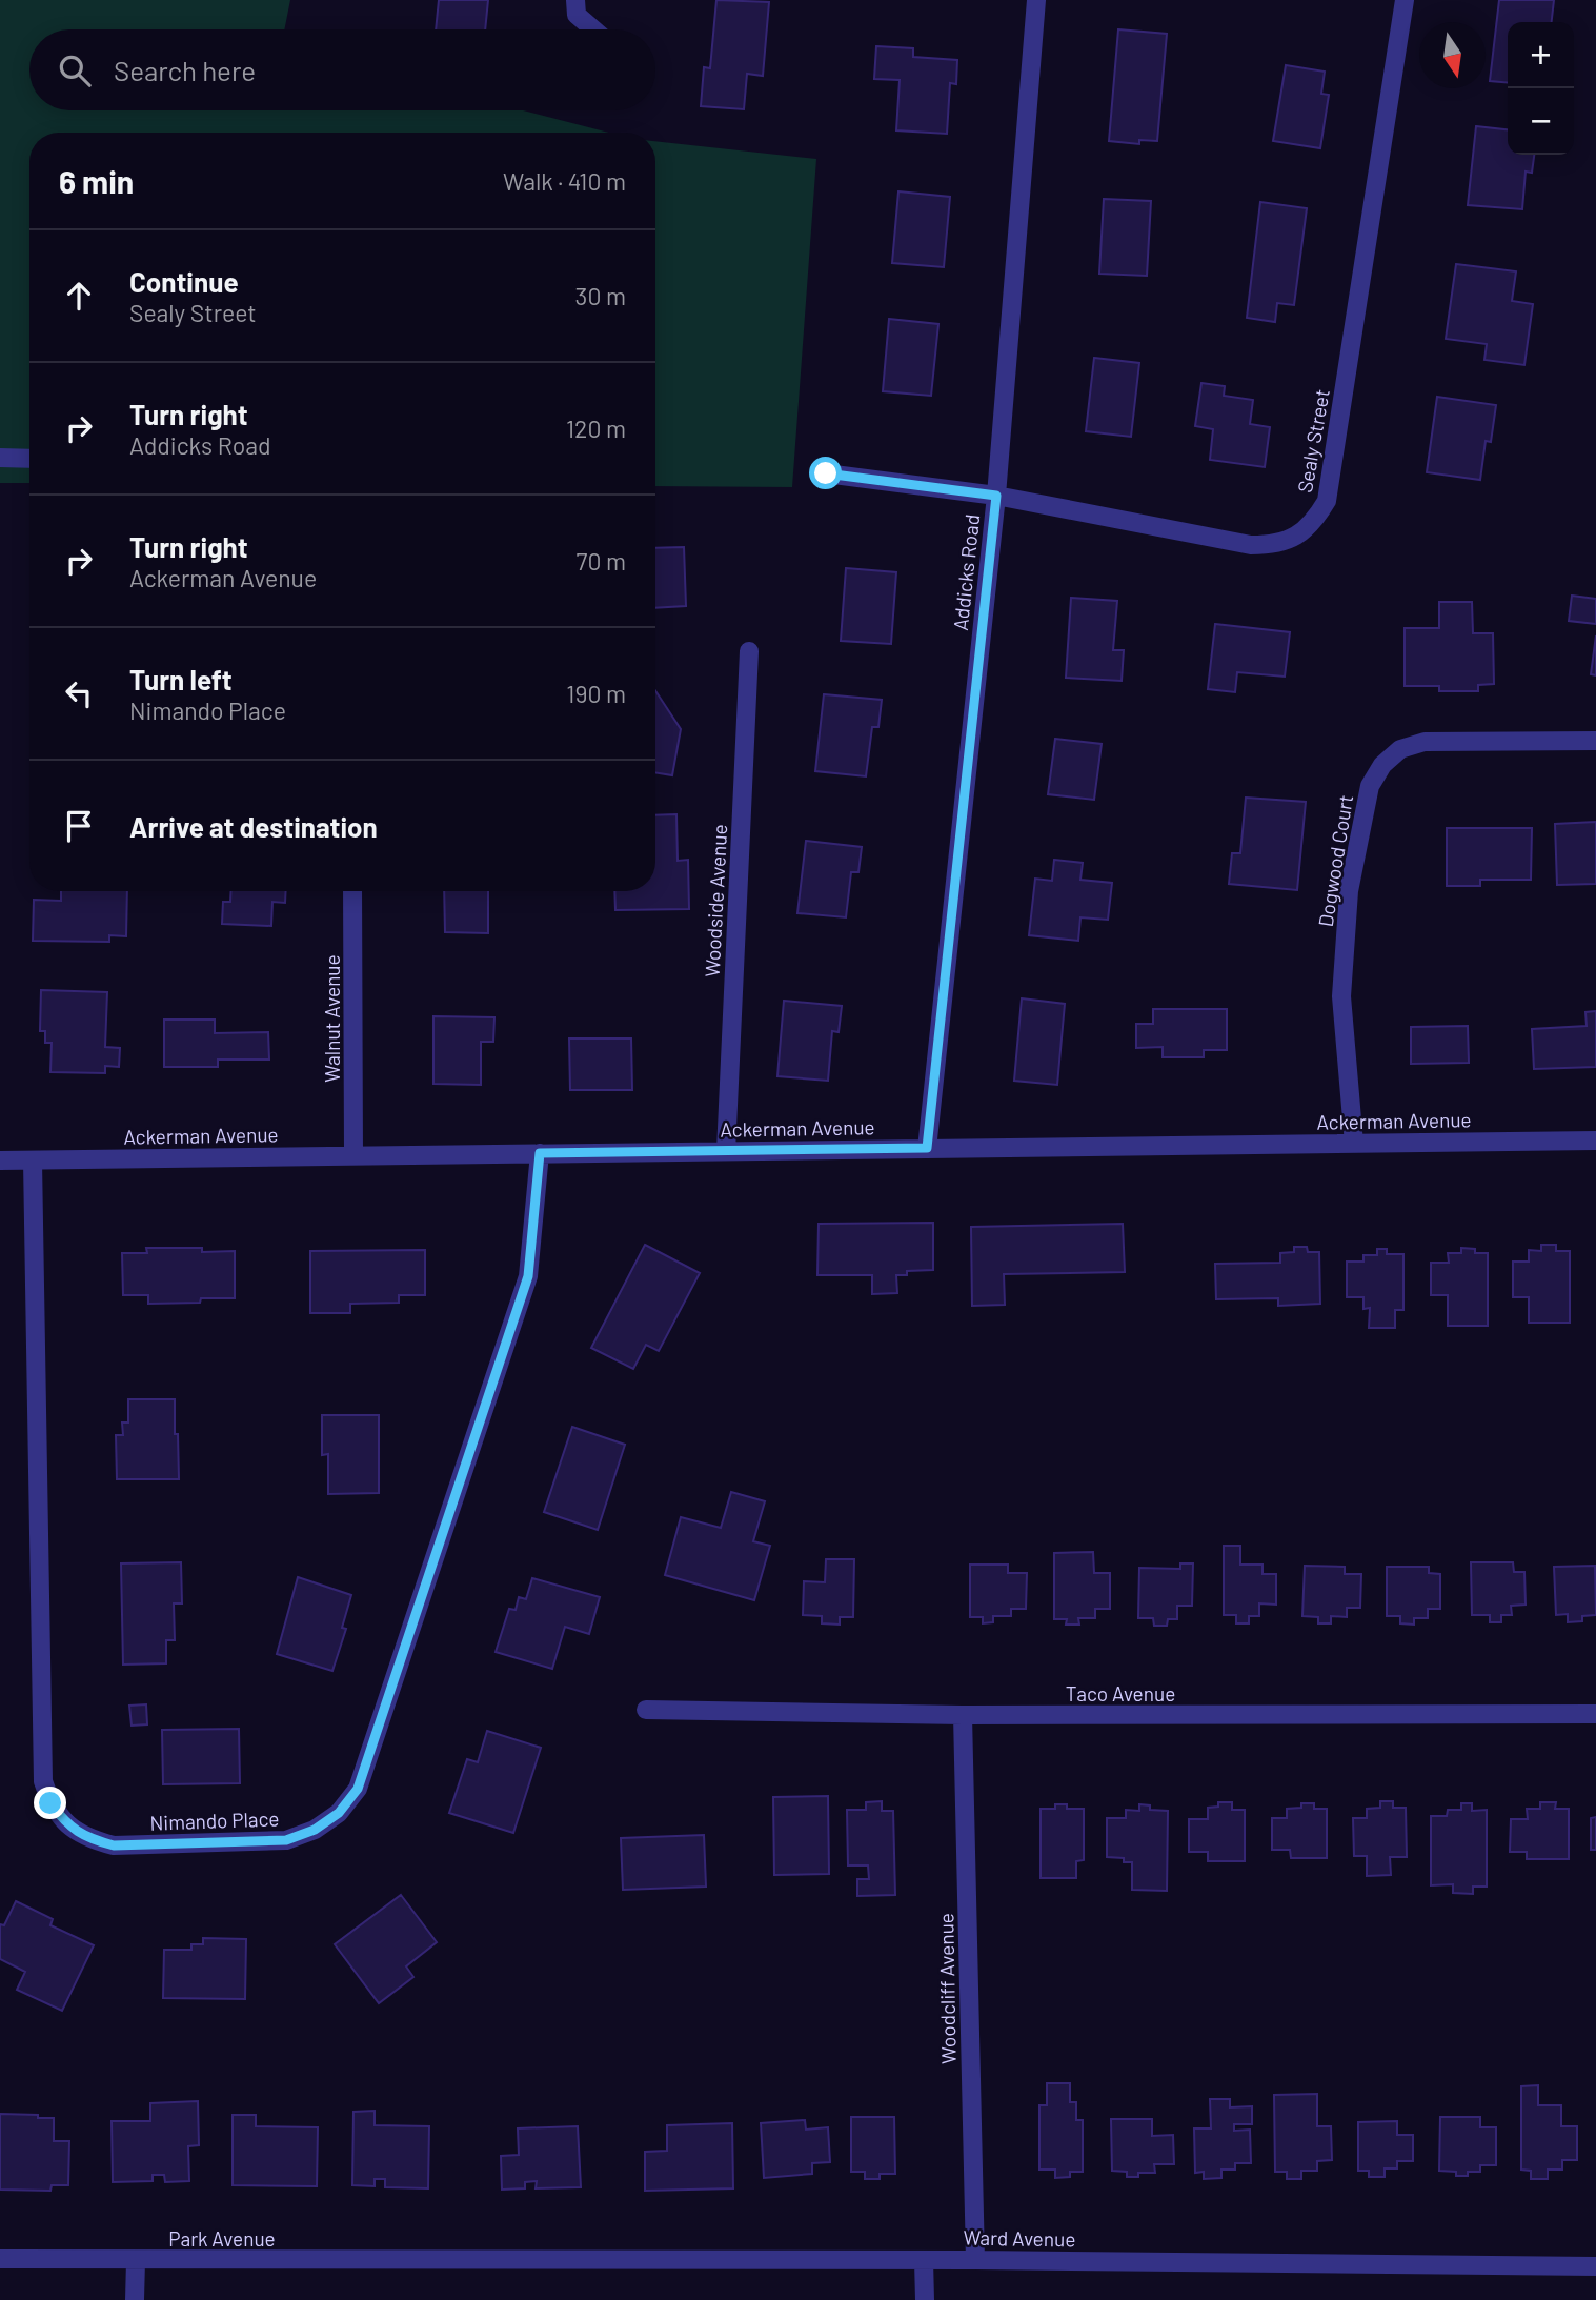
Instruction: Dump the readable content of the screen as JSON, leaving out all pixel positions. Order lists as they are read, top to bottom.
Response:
{
  "streets": {
    "street": [
      "Sealy Street",
      "Addicks Road",
      "Dogwood Court",
      "Woodside Avenue",
      "Walnut Avenue",
      "Ackerman Avenue",
      "Taco Avenue",
      "Nimando Place",
      "Woodcliff Avenue",
      "Park Avenue",
      "Ward Avenue"
    ]
  },
  "crossings": [
    ["Sealy Street", "Addicks Road"],
    ["Addicks Road", "Ackerman Avenue"],
    ["Dogwood Court", "Ackerman Avenue"],
    ["Woodside Avenue", "Ackerman Avenue"],
    ["Walnut Avenue", "Ackerman Avenue"],
    ["Ackerman Avenue", "Nimando Place"],
    ["Taco Avenue", "Woodcliff Avenue"],
    ["Woodcliff Avenue", "Ward Avenue"],
    ["Park Avenue", "Ward Avenue"]
  ],
  "north": "bottom",
  "page": {
    "map_buttons": ["+", "−"],
    "search": "Search here",
    "heading": ["6 min", "Walk · 410 m"],
    "list": [
      ["Continue", "Sealy Street", "30 m"],
      ["Turn right", "Addicks Road", "120 m"],
      ["Turn right", "Ackerman Avenue", "70 m"],
      ["Turn left", "Nimando Place", "190 m"],
      "Arrive at destination"
    ]
  }
}
